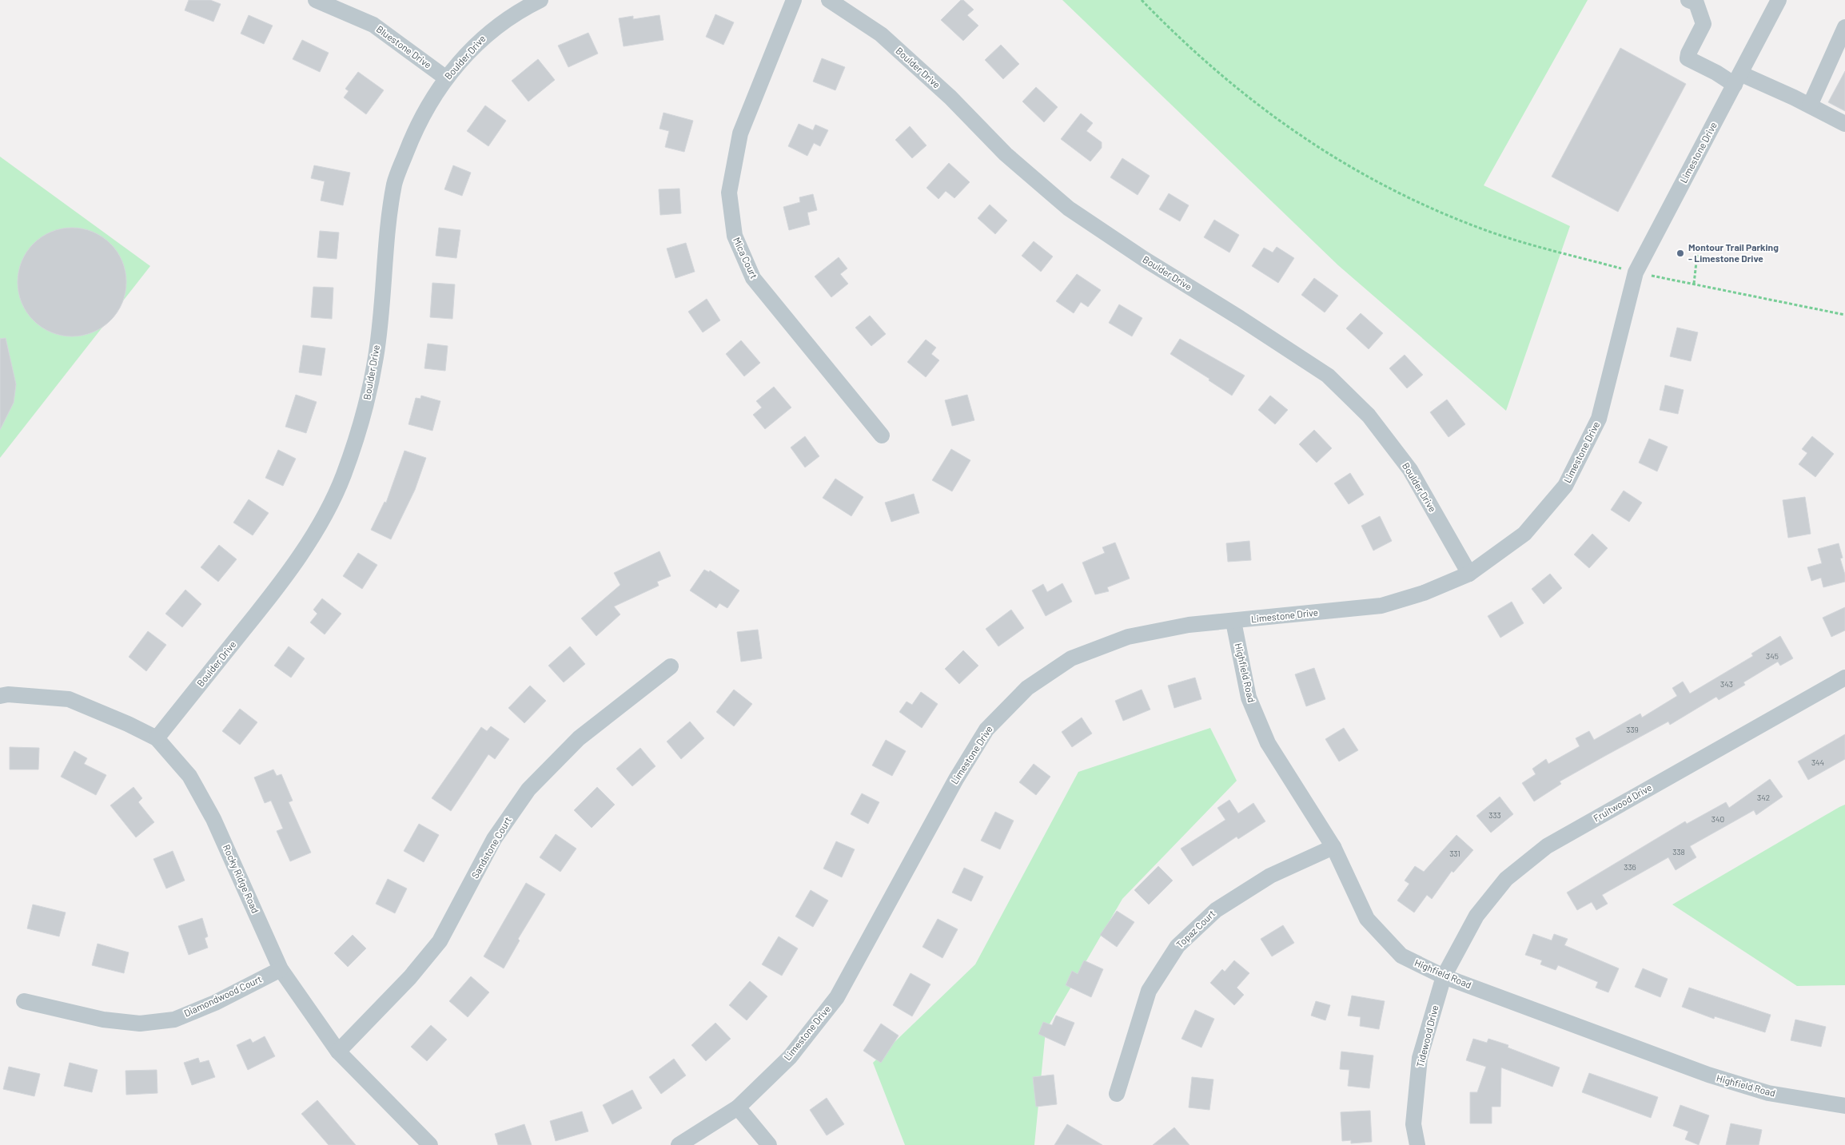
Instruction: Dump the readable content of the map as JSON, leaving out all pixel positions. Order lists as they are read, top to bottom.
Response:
{
  "streets": {
    "street": [
      "Bluestone Drive",
      "Boulder Drive",
      "Limestone Drive",
      "Mica Court",
      "Highfield Road",
      "Fruitwood Drive",
      "Sandstone Court",
      "Rocky Ridge Road",
      "Topaz Court",
      "Diamondwood Court",
      "Tidewood Drive"
    ]
  },
  "crossings": [
    ["Bluestone Drive", "Boulder Drive"],
    ["Boulder Drive", "Limestone Drive"],
    ["Boulder Drive", "Rocky Ridge Road"],
    ["Limestone Drive", "Highfield Road"],
    ["Highfield Road", "Fruitwood Drive"],
    ["Highfield Road", "Topaz Court"],
    ["Highfield Road", "Tidewood Drive"],
    ["Fruitwood Drive", "Tidewood Drive"],
    ["Sandstone Court", "Rocky Ridge Road"],
    ["Rocky Ridge Road", "Diamondwood Court"]
  ],
  "places": ["Montour Trail Parking - Limestone Drive"],
  "house_numbers": [
    "345",
    "343",
    "339",
    "344",
    "342",
    "333",
    "340",
    "338",
    "331",
    "336"
  ]
}
